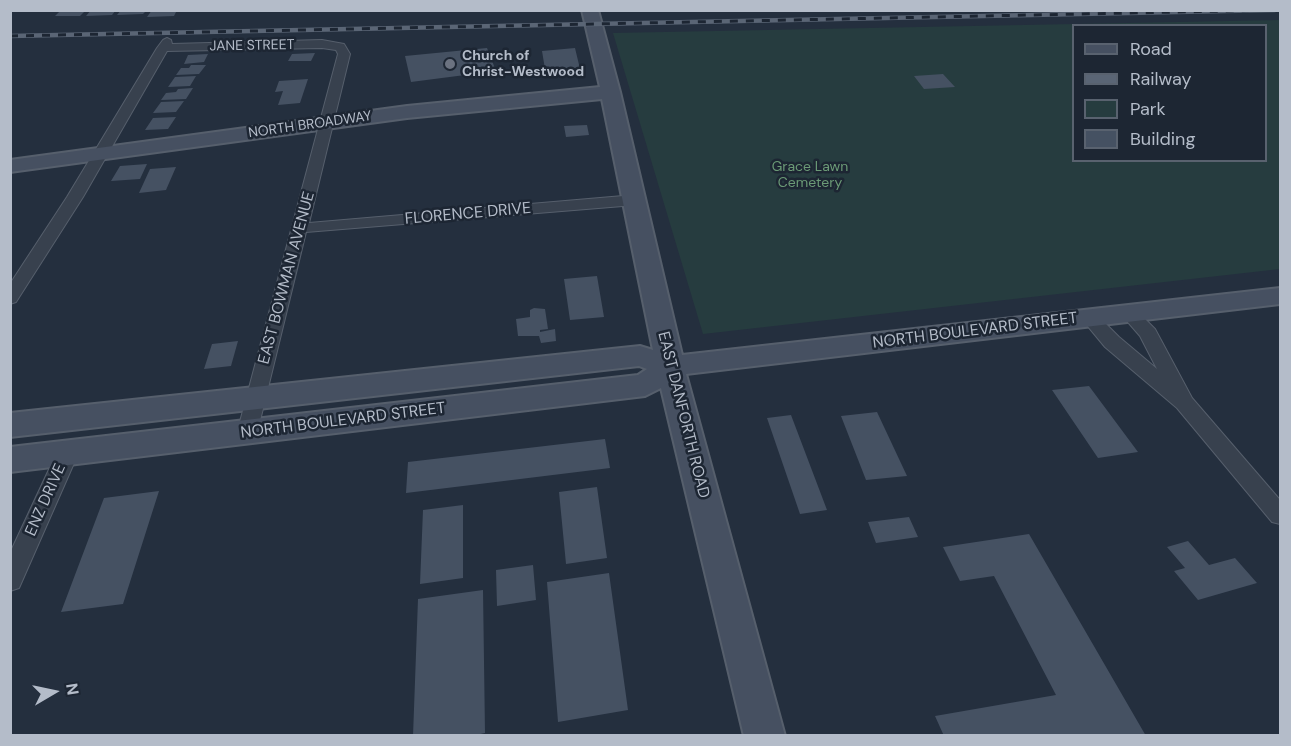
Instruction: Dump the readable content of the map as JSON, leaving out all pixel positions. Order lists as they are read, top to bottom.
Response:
{
  "streets": {
    "main road": ["NORTH BROADWAY", "NORTH BOULEVARD STREET", "EAST DANFORTH ROAD"],
    "street": [
      "JANE STREET",
      "FLORENCE DRIVE",
      "EAST BOWMAN AVENUE",
      "ENZ DRIVE"
    ]
  },
  "crossings": [
    ["JANE STREET", "NORTH BROADWAY"],
    ["JANE STREET", "EAST BOWMAN AVENUE"],
    ["NORTH BROADWAY", "EAST BOWMAN AVENUE"],
    ["NORTH BROADWAY", "EAST DANFORTH ROAD"],
    ["FLORENCE DRIVE", "EAST BOWMAN AVENUE"],
    ["FLORENCE DRIVE", "EAST DANFORTH ROAD"],
    ["EAST BOWMAN AVENUE", "NORTH BOULEVARD STREET"],
    ["NORTH BOULEVARD STREET", "EAST DANFORTH ROAD"],
    ["NORTH BOULEVARD STREET", "ENZ DRIVE"]
  ],
  "parks": ["Grace Lawn Cemetery"],
  "places": ["Church of Christ-Westwood"],
  "legend": [
    "Road",
    "Railway",
    "Park",
    "Building"
  ],
  "north": "right"
}
